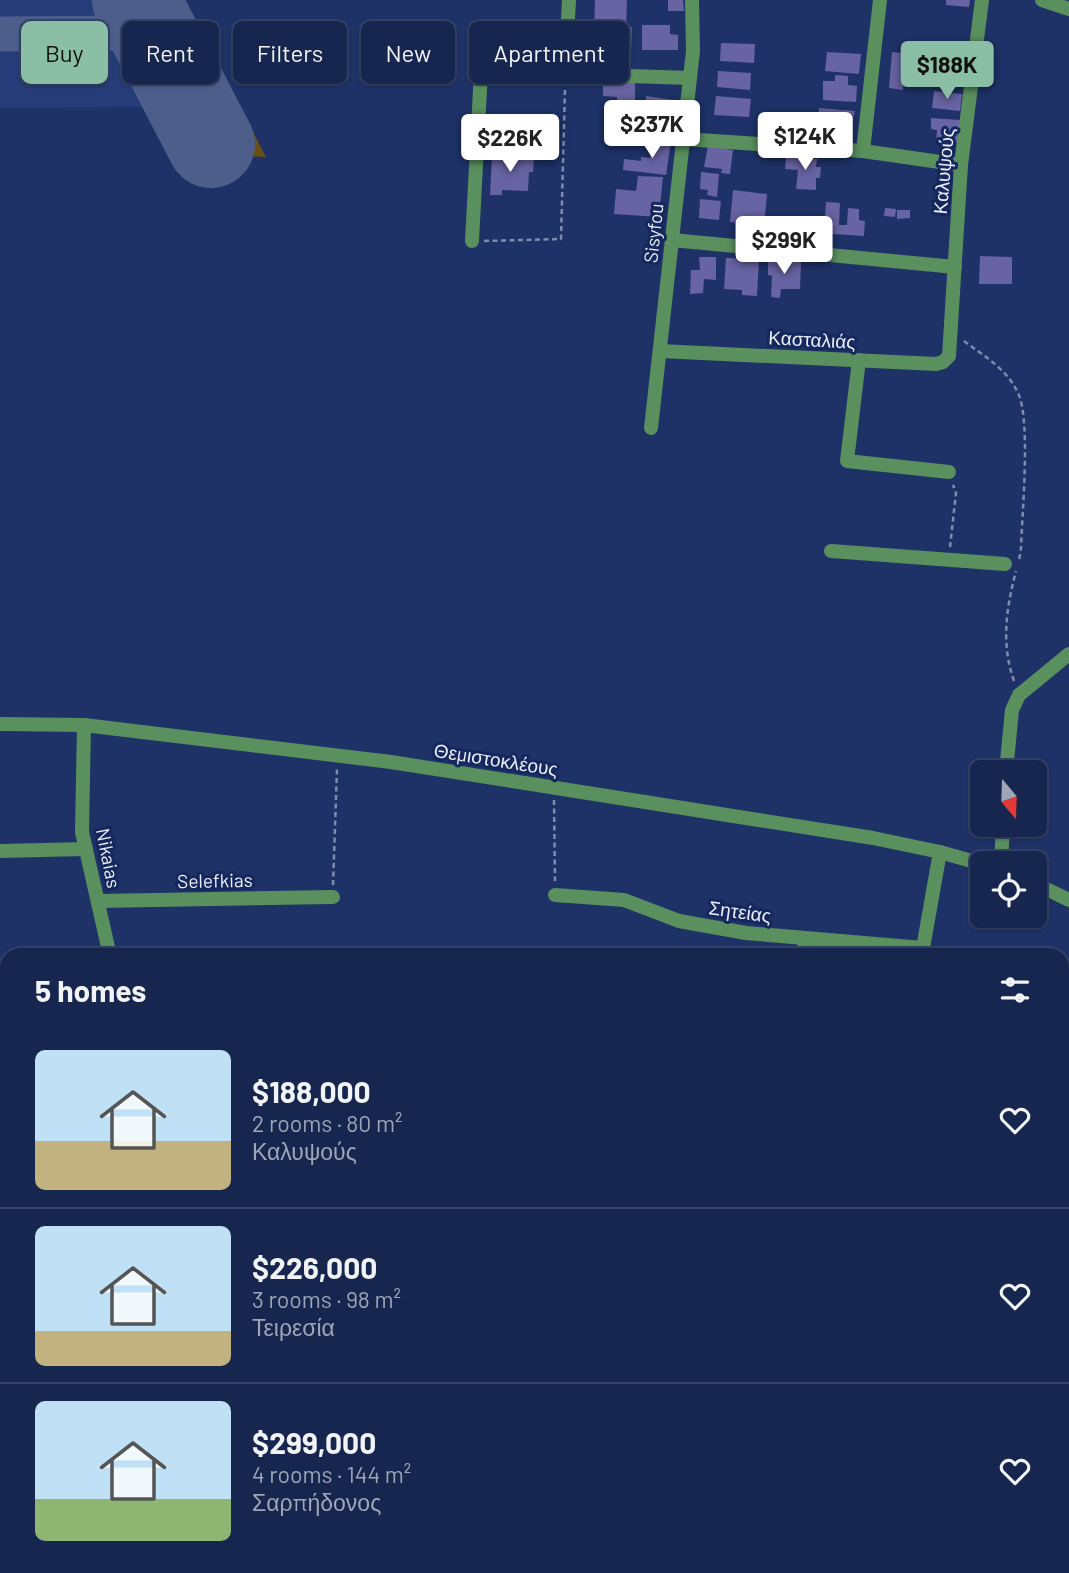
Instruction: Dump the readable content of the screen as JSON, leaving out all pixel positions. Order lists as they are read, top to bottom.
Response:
{
  "streets": {
    "street": [
      "Καλυψούς",
      "Sisyfou",
      "Κασταλιάς",
      "Θεμιστοκλέους",
      "Nikaias",
      "Selefkias",
      "Σητείας"
    ]
  },
  "crossings": [
    ["Καλυψούς", "Κασταλιάς"],
    ["Sisyfou", "Κασταλιάς"],
    ["Θεμιστοκλέους", "Nikaias"],
    ["Nikaias", "Selefkias"]
  ],
  "north": "bottom",
  "page": {
    "chip": [
      "Buy",
      "Rent",
      "Filters",
      "New",
      "Apartment"
    ],
    "price": [
      "$188K",
      "$237K",
      "$124K",
      "$226K",
      "$299K"
    ],
    "heading": "5 homes",
    "list": [
      {
        "name": "$188,000",
        "note": "2 rooms · 80 m² · Καλυψούς"
      },
      {
        "name": "$226,000",
        "note": "3 rooms · 98 m² · Τειρεσία"
      },
      {
        "name": "$299,000",
        "note": "4 rooms · 144 m² · Σαρπήδονος"
      }
    ]
  }
}
